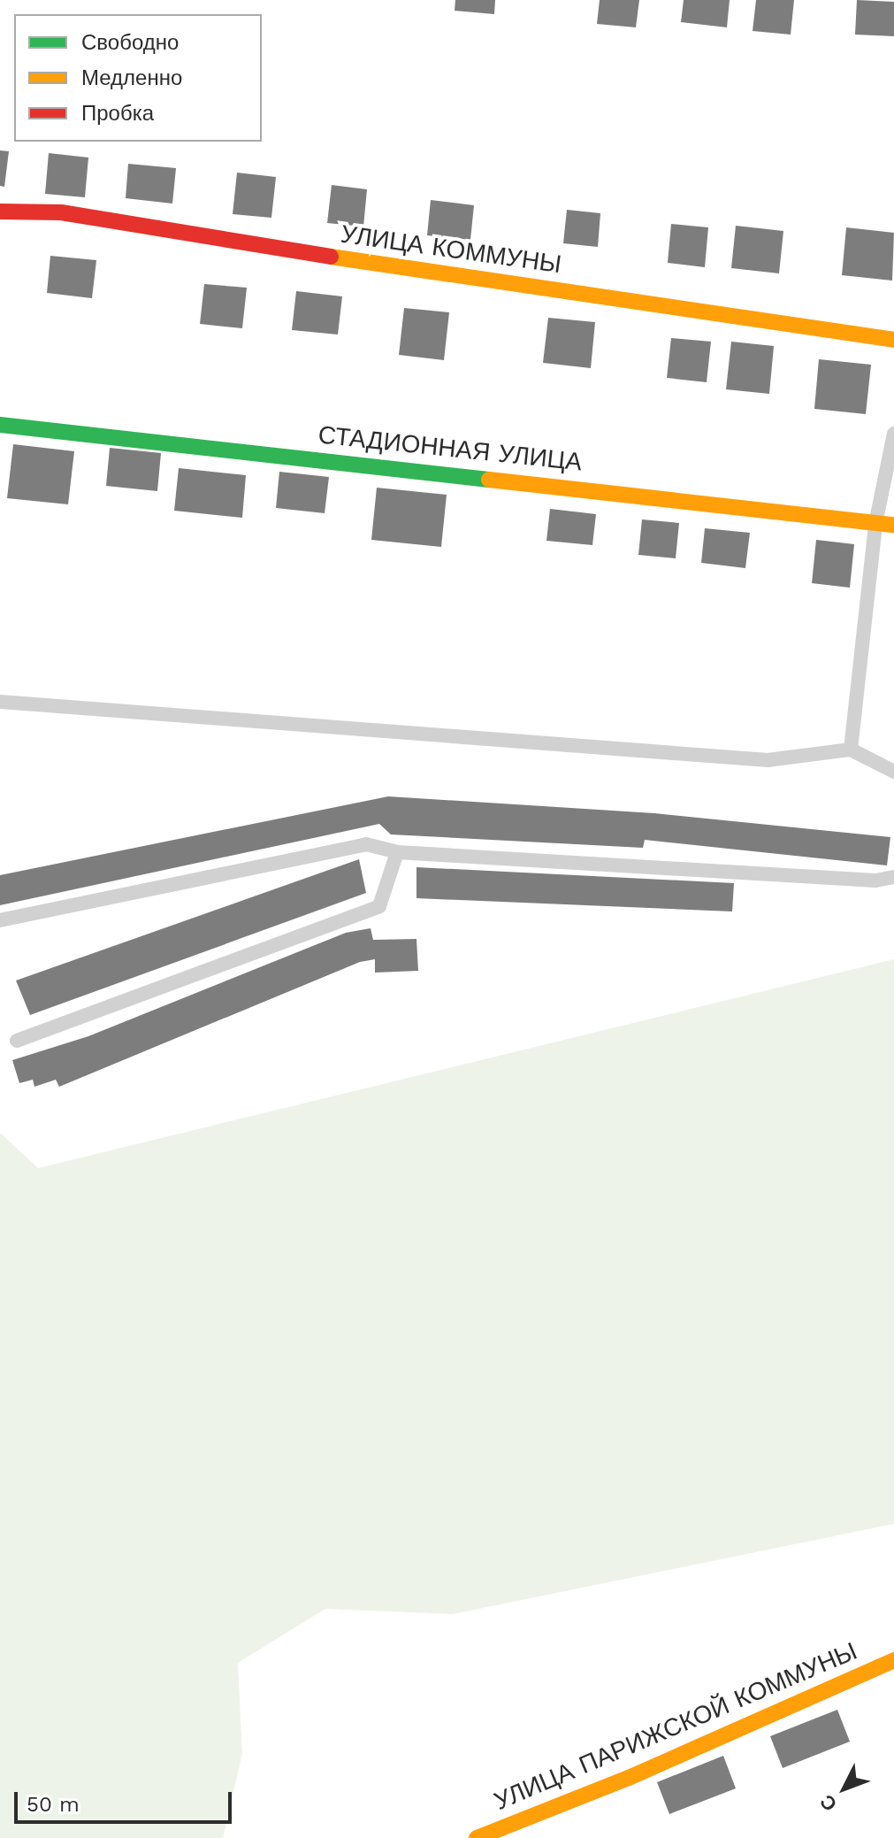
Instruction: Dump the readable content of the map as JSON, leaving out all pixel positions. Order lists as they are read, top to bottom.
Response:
{
  "streets": {
    "street": ["УЛИЦА КОММУНЫ", "СТАДИОННАЯ УЛИЦА", "УЛИЦА ПАРИЖСКОЙ КОММУНЫ"]
  },
  "legend": ["Свободно", "Медленно", "Пробка"],
  "scale_bar": "50 m",
  "north": "bottom left"
}
